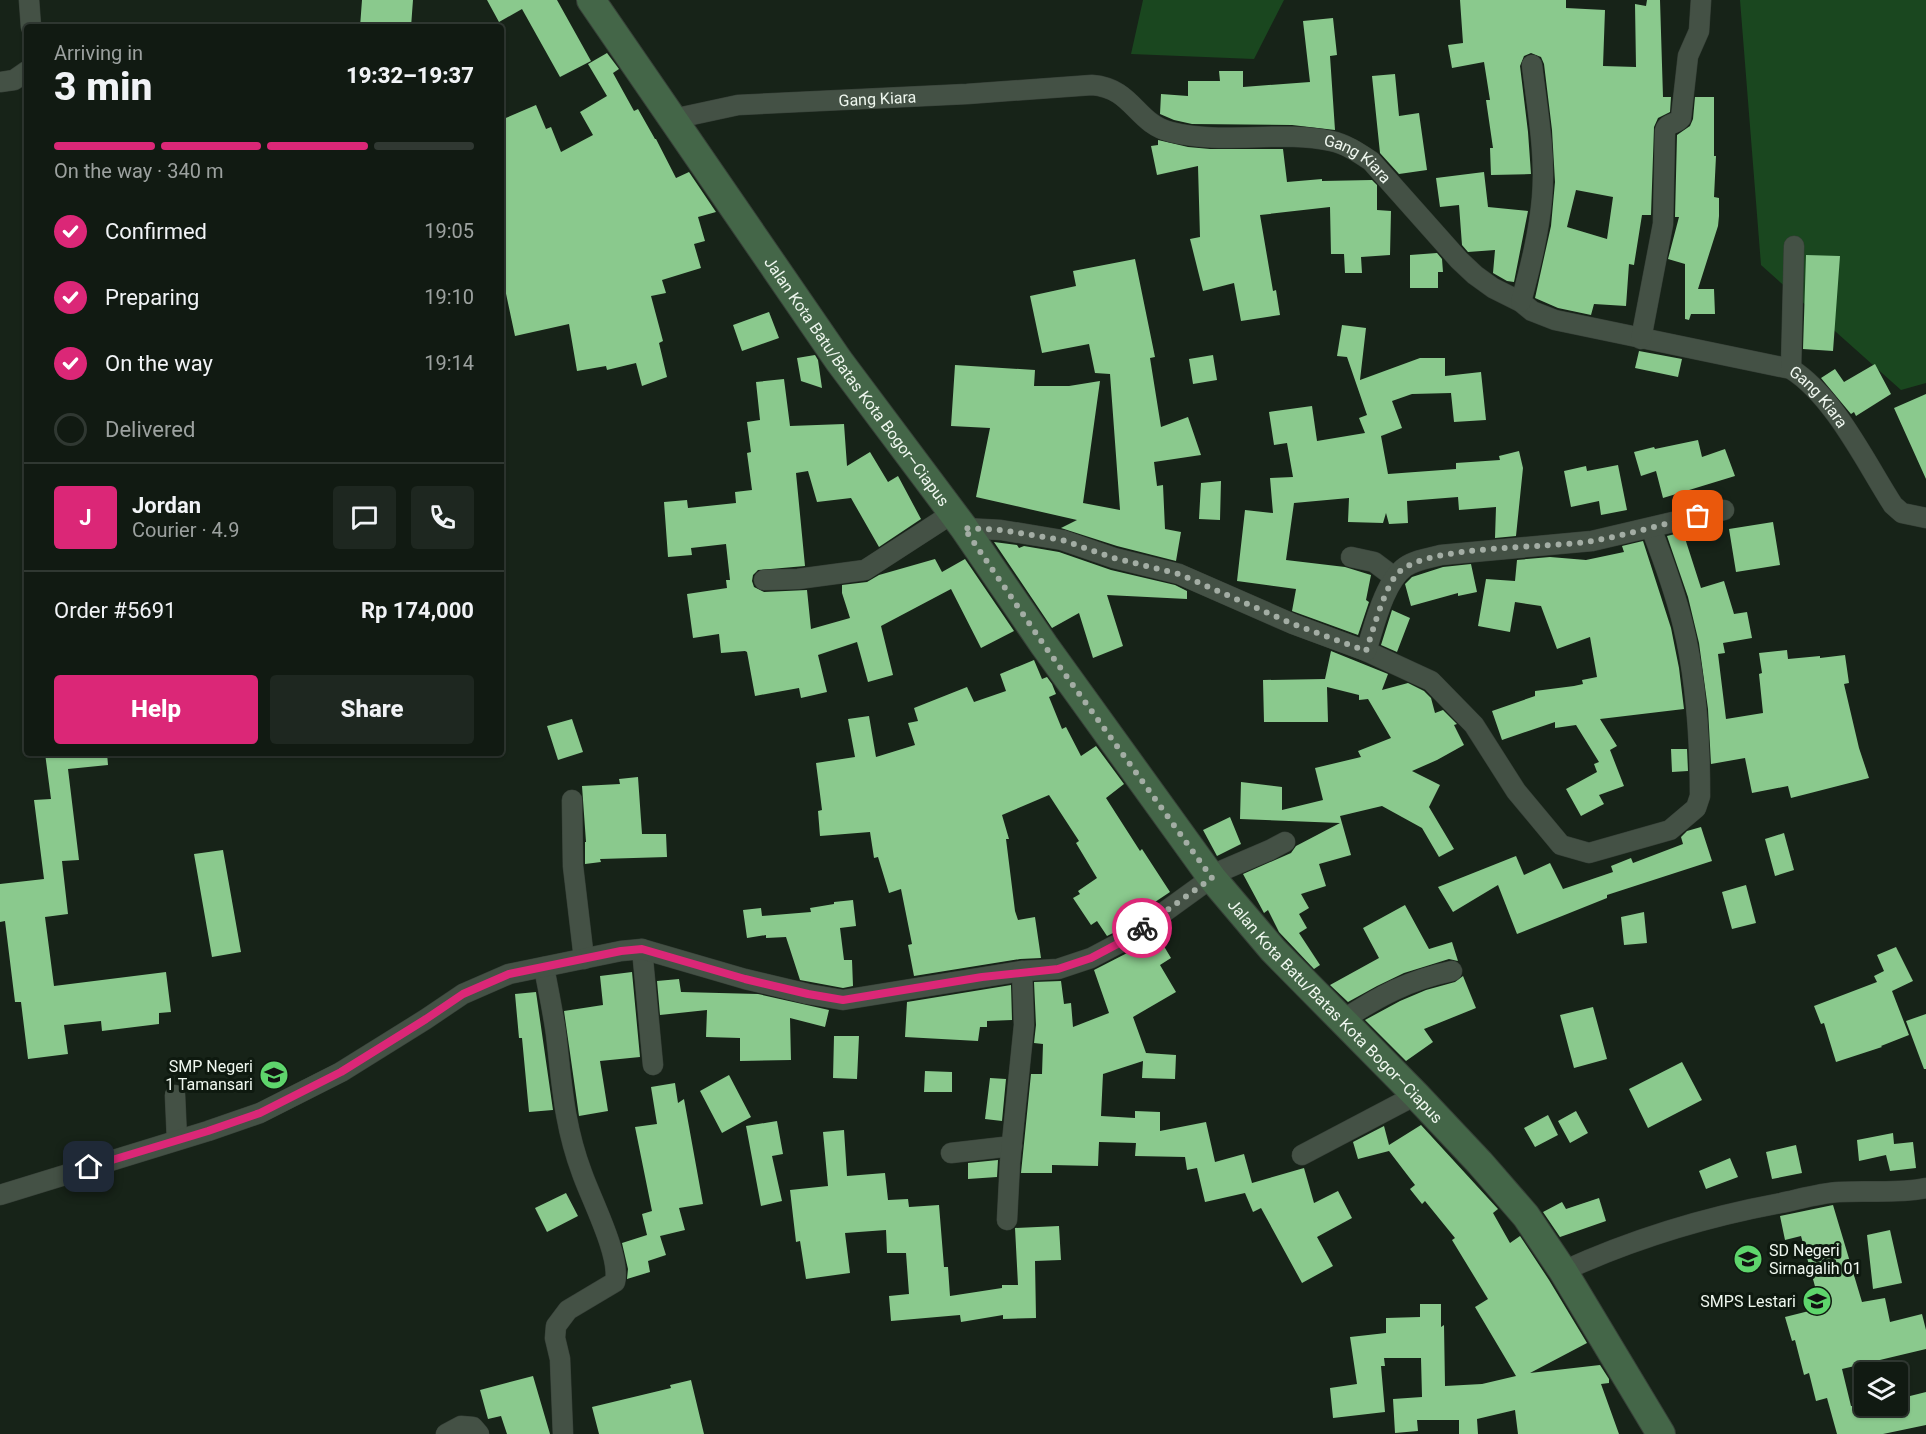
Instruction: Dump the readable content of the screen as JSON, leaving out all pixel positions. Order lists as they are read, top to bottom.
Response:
{
  "streets": {
    "main road": ["Jalan Kota Batu/Batas Kota Bogor–Ciapus"],
    "street": ["Gang Kiara"]
  },
  "crossings": [
    ["Gang Kiara", "Jalan Kota Batu/Batas Kota Bogor–Ciapus"]
  ],
  "places": {
    "school or university": ["SMP Negeri 1 Tamansari", "SD Negeri Sirnagalih 01", "SMPS Lestari"]
  },
  "page": {
    "heading": ["3 min", "Arriving in", "19:32–19:37"],
    "panel": [
      "Jordan",
      "Courier · 4.9",
      "Order #5691",
      "Rp 174,000"
    ],
    "bar": "On the way · 340 m",
    "list": [
      ["Confirmed", "19:05"],
      ["Preparing", "19:10"],
      ["On the way", "19:14"],
      "Delivered"
    ],
    "round": "J",
    "buttons": ["Help", "Share"]
  }
}
